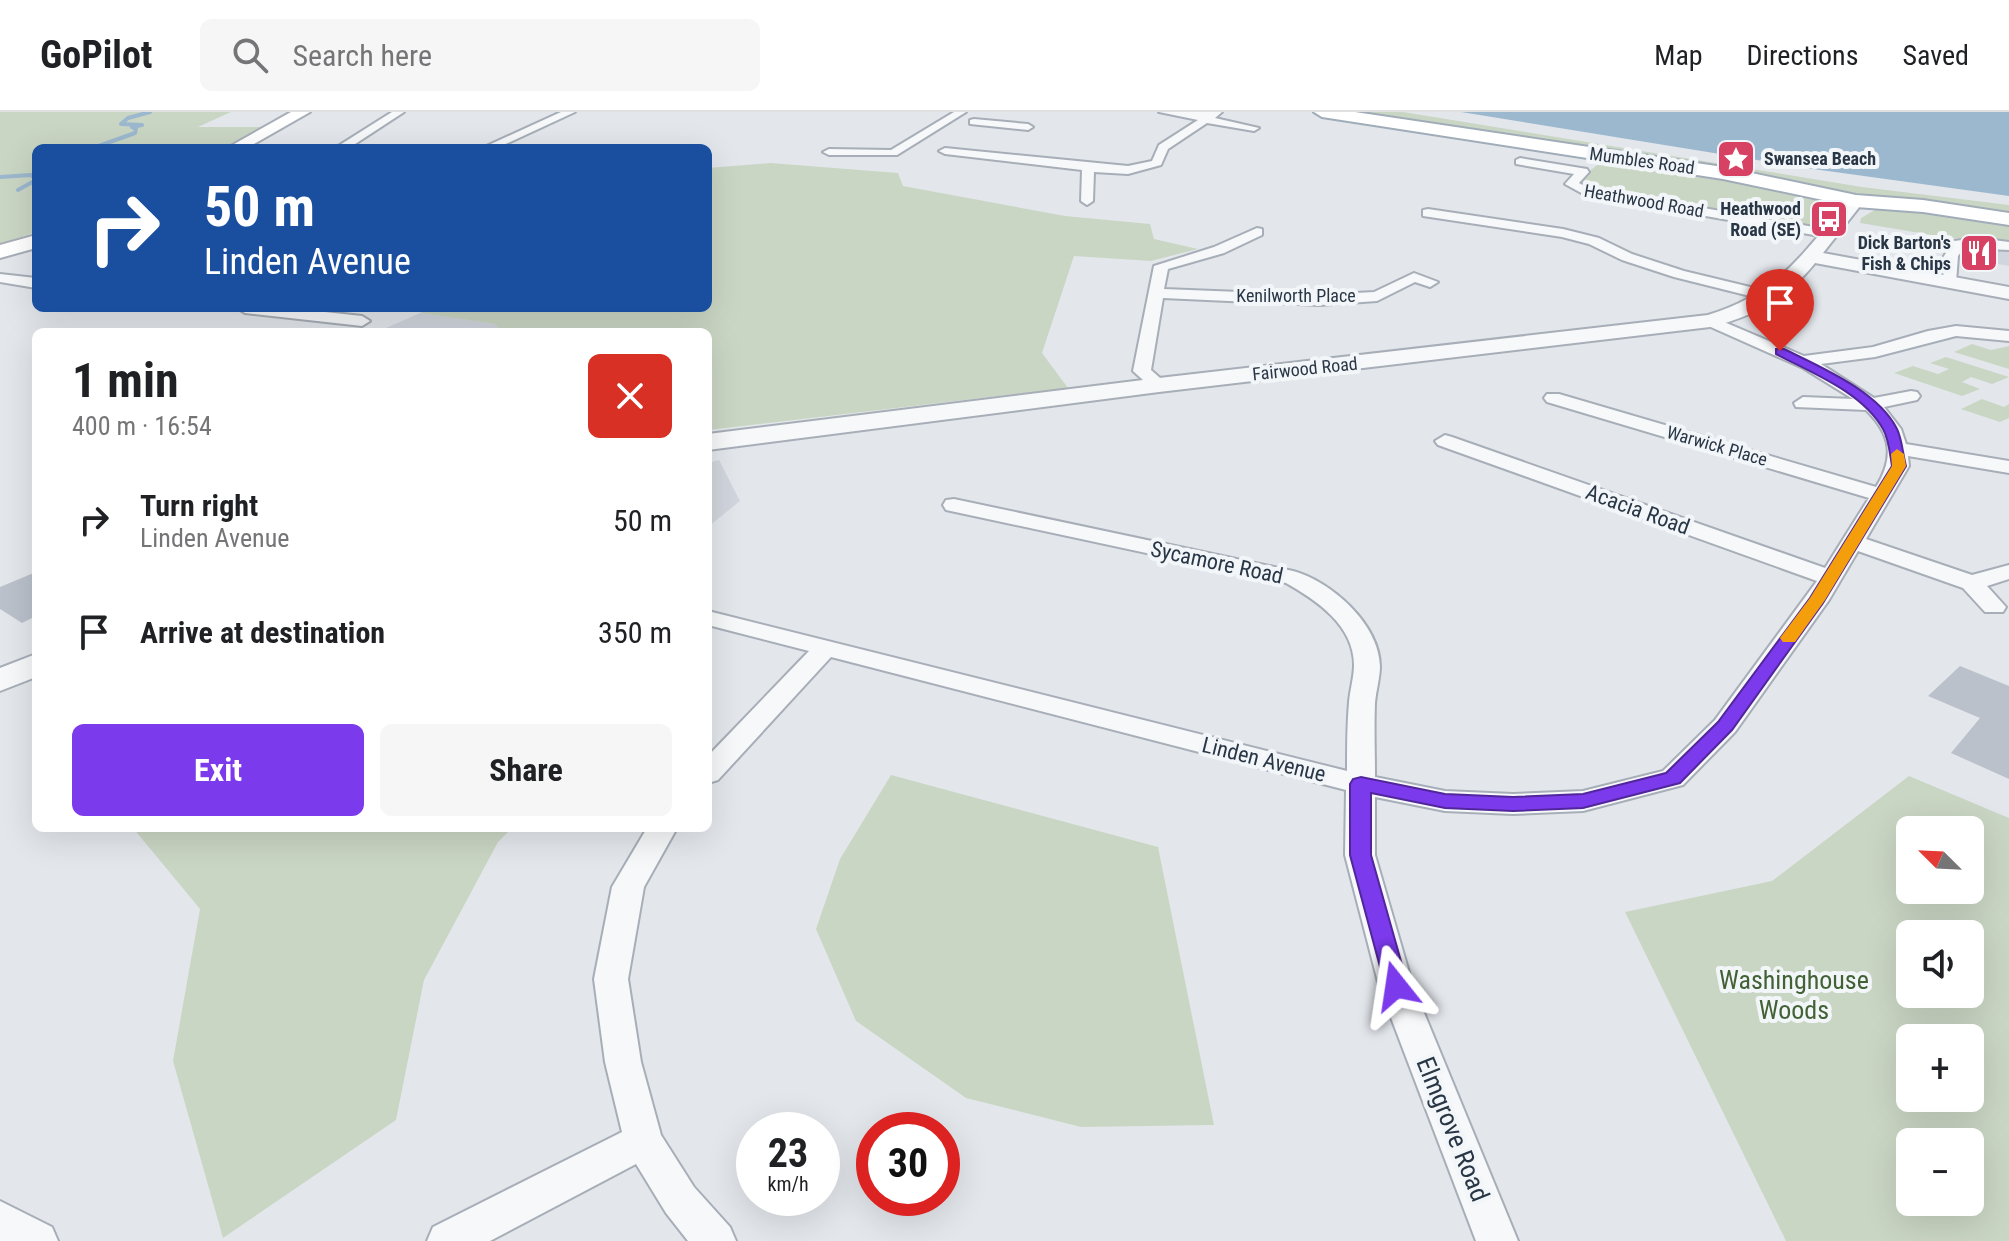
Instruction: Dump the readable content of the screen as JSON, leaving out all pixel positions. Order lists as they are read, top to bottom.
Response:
{
  "streets": {
    "main road": ["Mumbles Road"],
    "street": [
      "Heathwood Road",
      "Kenilworth Place",
      "Fairwood Road",
      "Warwick Place",
      "Acacia Road",
      "Sycamore Road",
      "Linden Avenue",
      "Elmgrove Road"
    ]
  },
  "crossings": [
    ["Mumbles Road", "Fairwood Road"],
    ["Heathwood Road", "Fairwood Road"],
    ["Warwick Place", "Linden Avenue"],
    ["Acacia Road", "Linden Avenue"],
    ["Sycamore Road", "Linden Avenue"],
    ["Sycamore Road", "Elmgrove Road"],
    ["Linden Avenue", "Elmgrove Road"]
  ],
  "parks": ["Washinghouse Woods"],
  "places": {
    "place": ["Swansea Beach"],
    "bus stop": ["Heathwood Road (SE)"],
    "restaurant": ["Dick Barton's Fish & Chips"]
  },
  "north": "top left",
  "page": {
    "header": "GoPilot",
    "search": "Search here",
    "nav": ["Map", "Directions", "Saved"],
    "turn": ["50 m", "Linden Avenue"],
    "heading": ["1 min", "400 m · 16:54"],
    "list": [
      {
        "name": "Turn right",
        "note": "Linden Avenue",
        "value": "50 m"
      },
      {
        "name": "Arrive at destination",
        "value": "350 m"
      }
    ],
    "buttons": ["Exit", "Share"],
    "map_buttons": ["+", "−"],
    "speed": "23 km/h",
    "limit": "30"
  }
}
